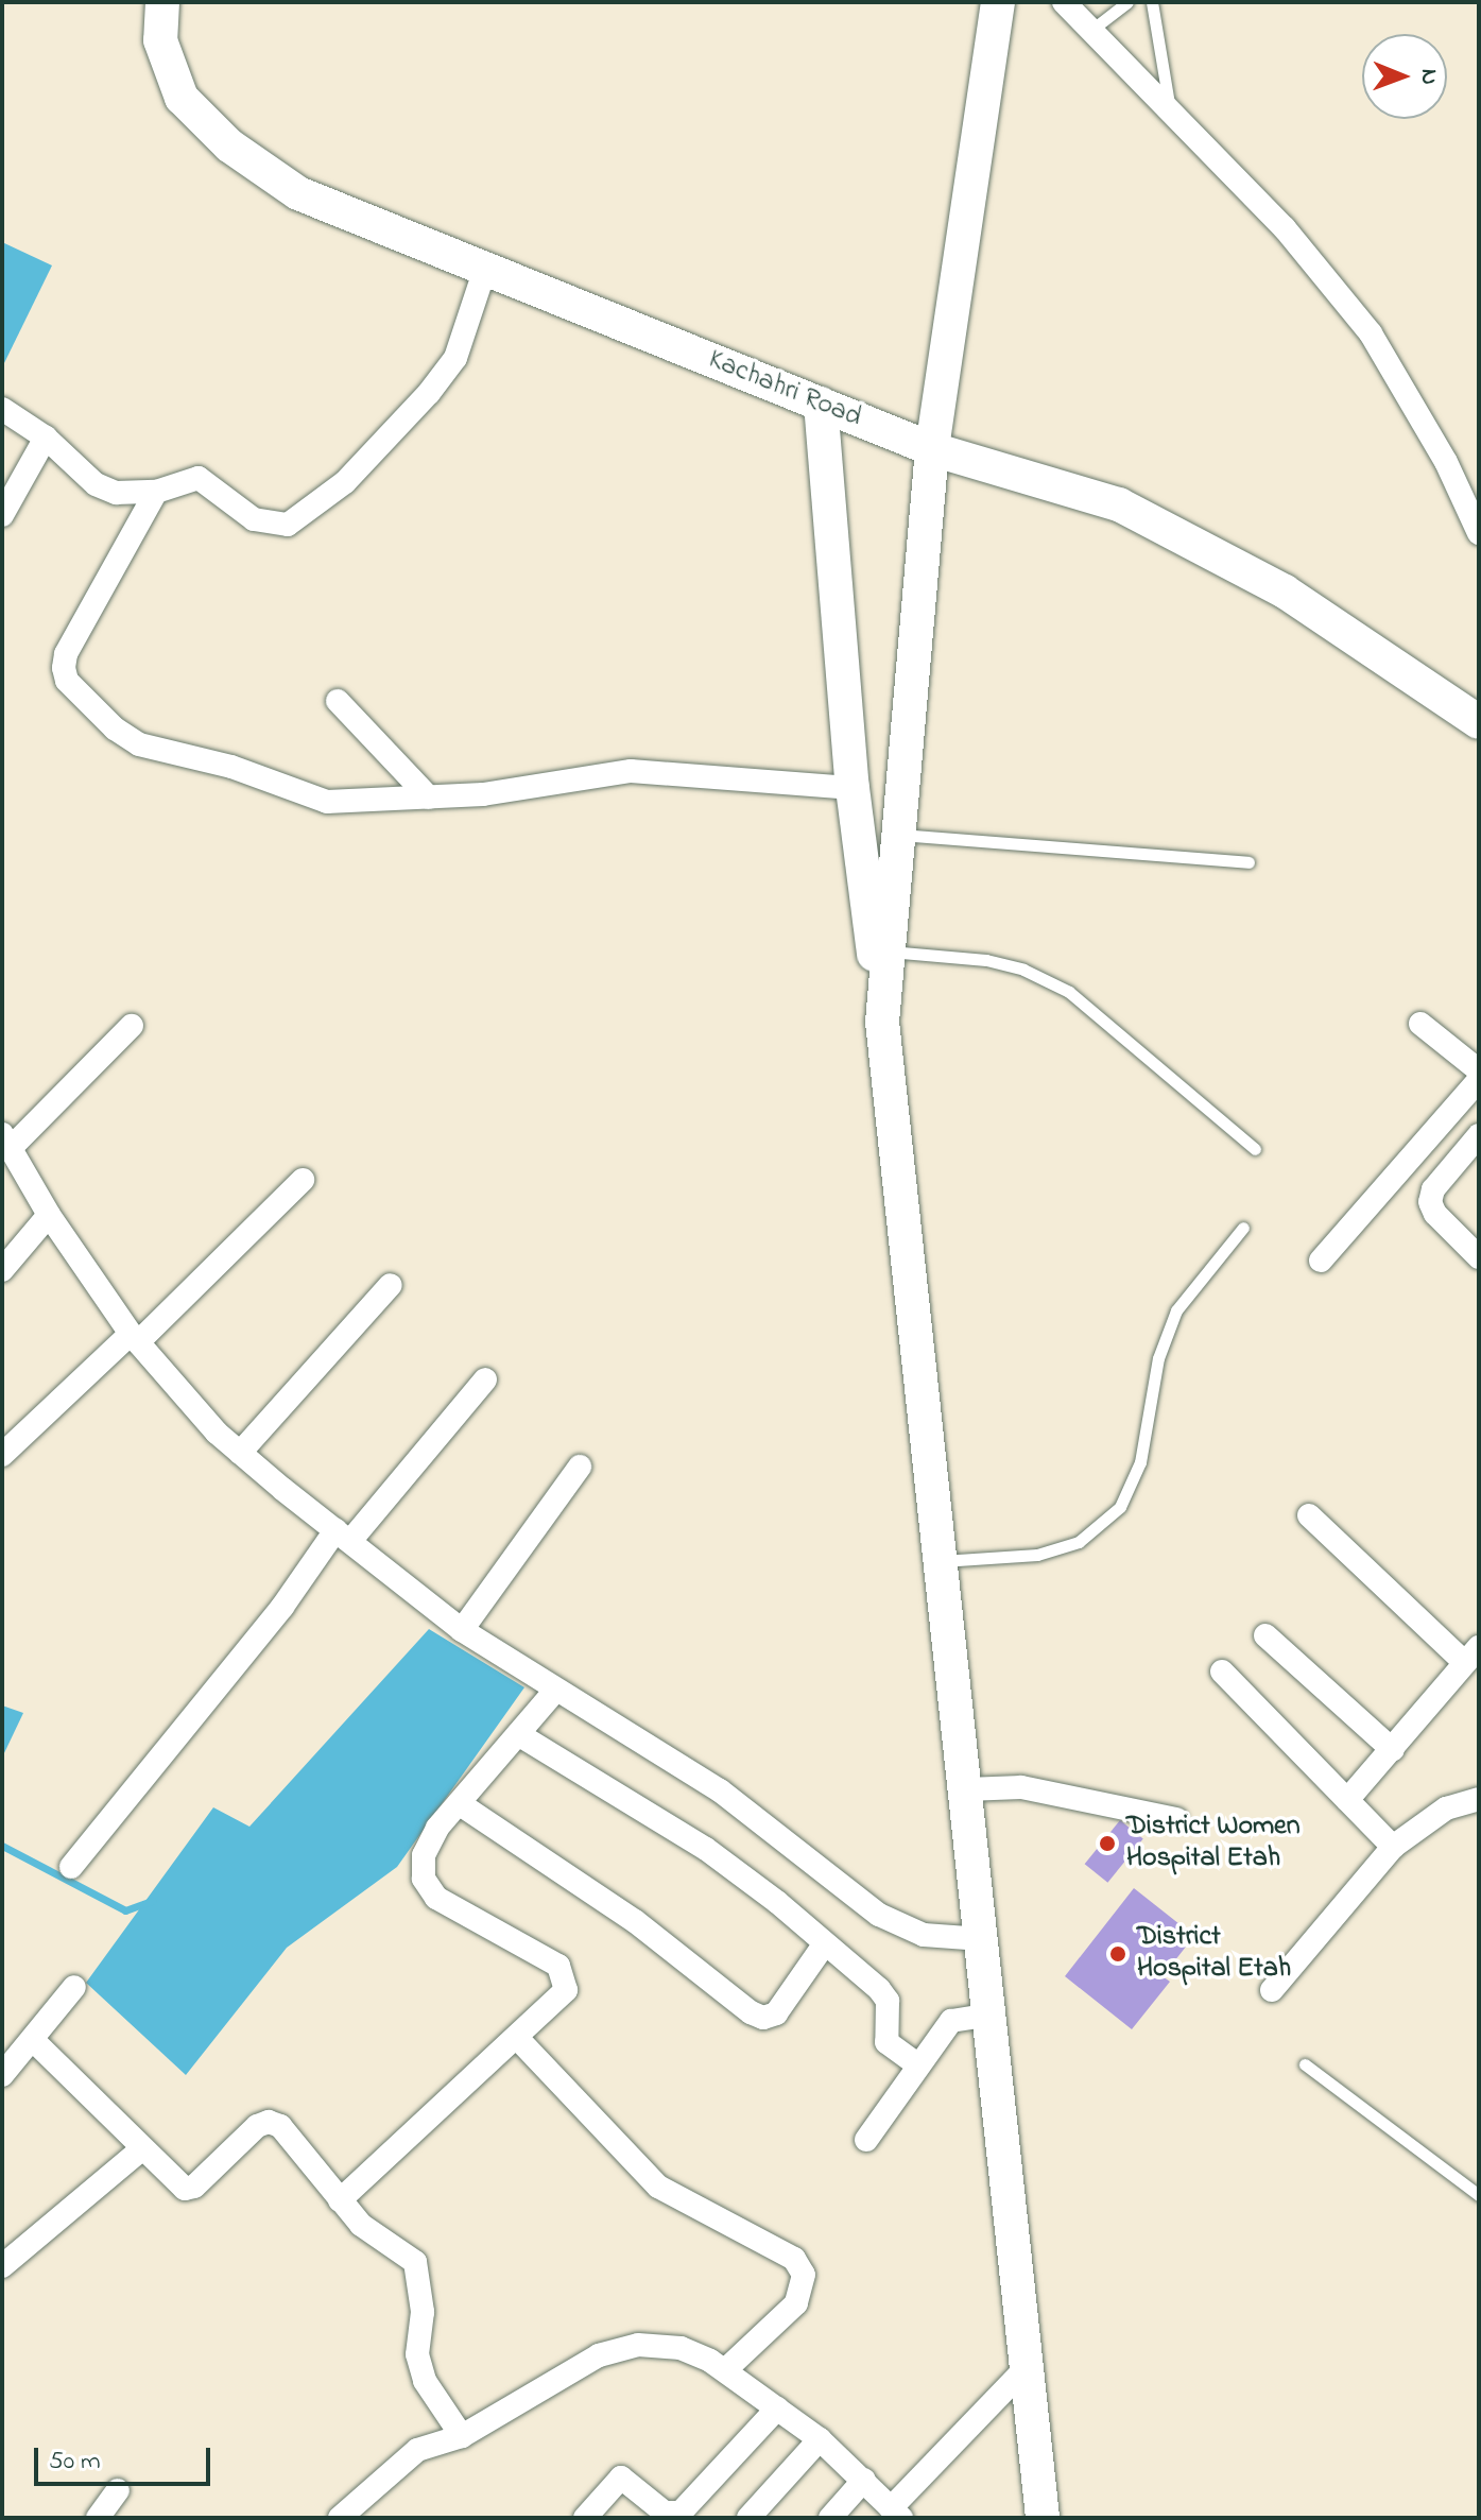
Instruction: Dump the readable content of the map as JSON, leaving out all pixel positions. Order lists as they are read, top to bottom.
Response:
{
  "streets": {
    "street": ["Kachahri Road"]
  },
  "places": ["District Women Hospital Etah", "District Hospital Etah"],
  "scale_bar": "50 m",
  "north": "right"
}
